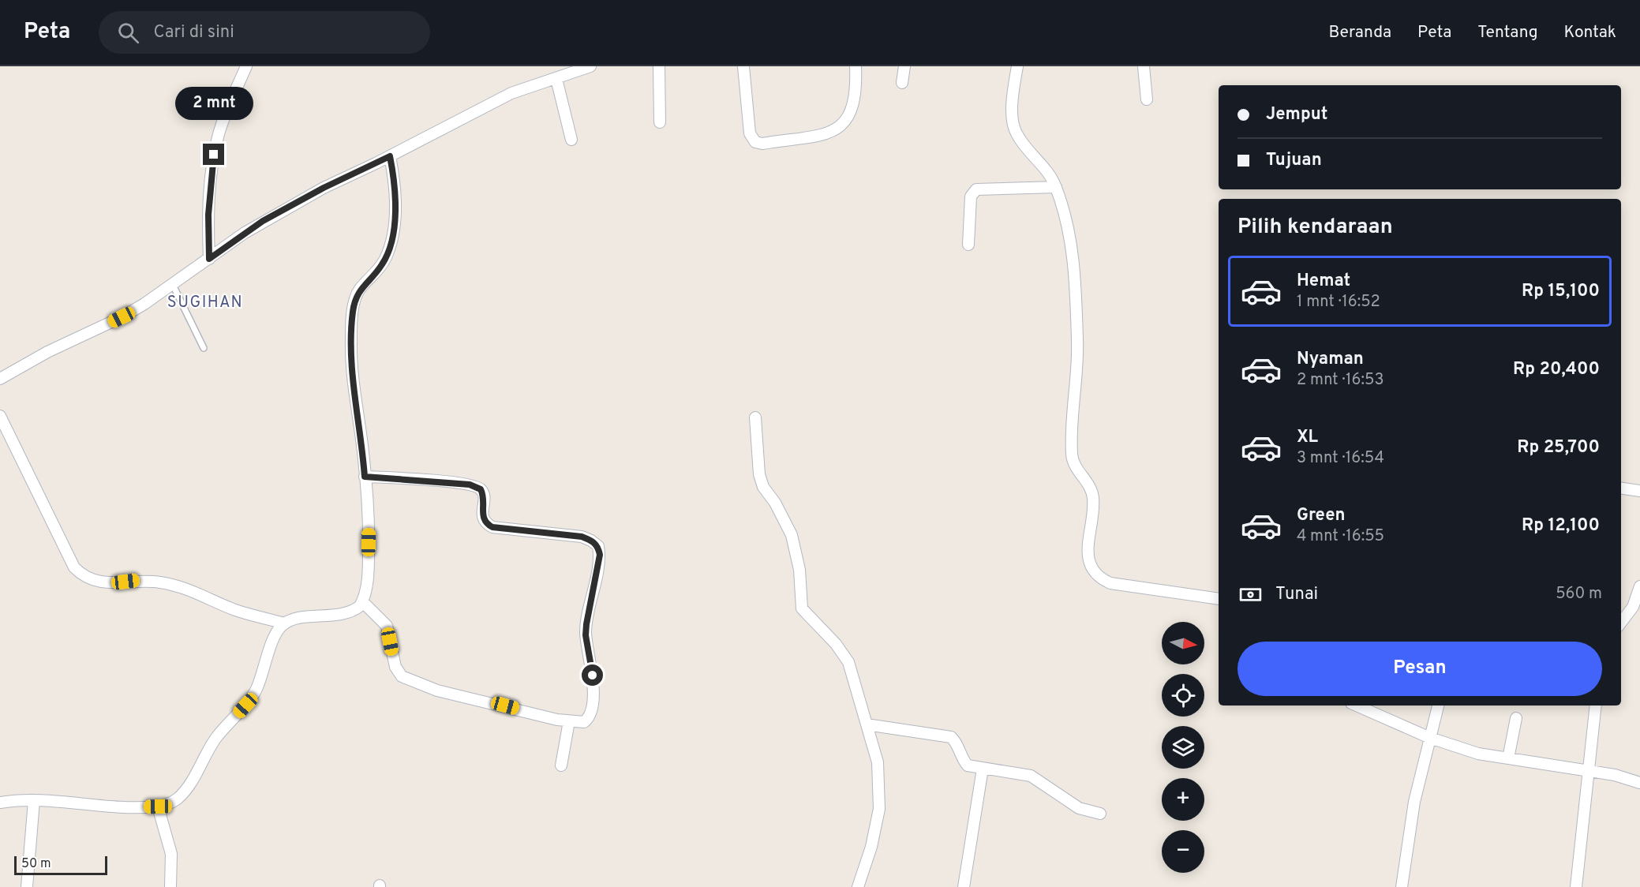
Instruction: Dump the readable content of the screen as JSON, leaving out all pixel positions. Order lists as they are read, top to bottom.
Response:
{
  "districts": ["SUGIHAN"],
  "scale_bar": "50 m",
  "north": "right",
  "page": {
    "header": "Peta",
    "search": "Cari di sini",
    "nav": [
      "Beranda",
      "Peta",
      "Tentang",
      "Kontak"
    ],
    "banner": ["Jemput", "Tujuan"],
    "bubble": "2 mnt",
    "heading": "Pilih kendaraan",
    "list": [
      {
        "name": "Hemat",
        "note": "1 mnt · 16:52",
        "value": "Rp 15,100"
      },
      {
        "name": "Nyaman",
        "note": "2 mnt · 16:53",
        "value": "Rp 20,400"
      },
      {
        "name": "XL",
        "note": "3 mnt · 16:54",
        "value": "Rp 25,700"
      },
      {
        "name": "Green",
        "note": "4 mnt · 16:55",
        "value": "Rp 12,100"
      }
    ],
    "pay": ["Tunai", "560 m"],
    "map_buttons": ["+", "−"],
    "buttons": "Pesan",
    "scale": "50 m"
  }
}
